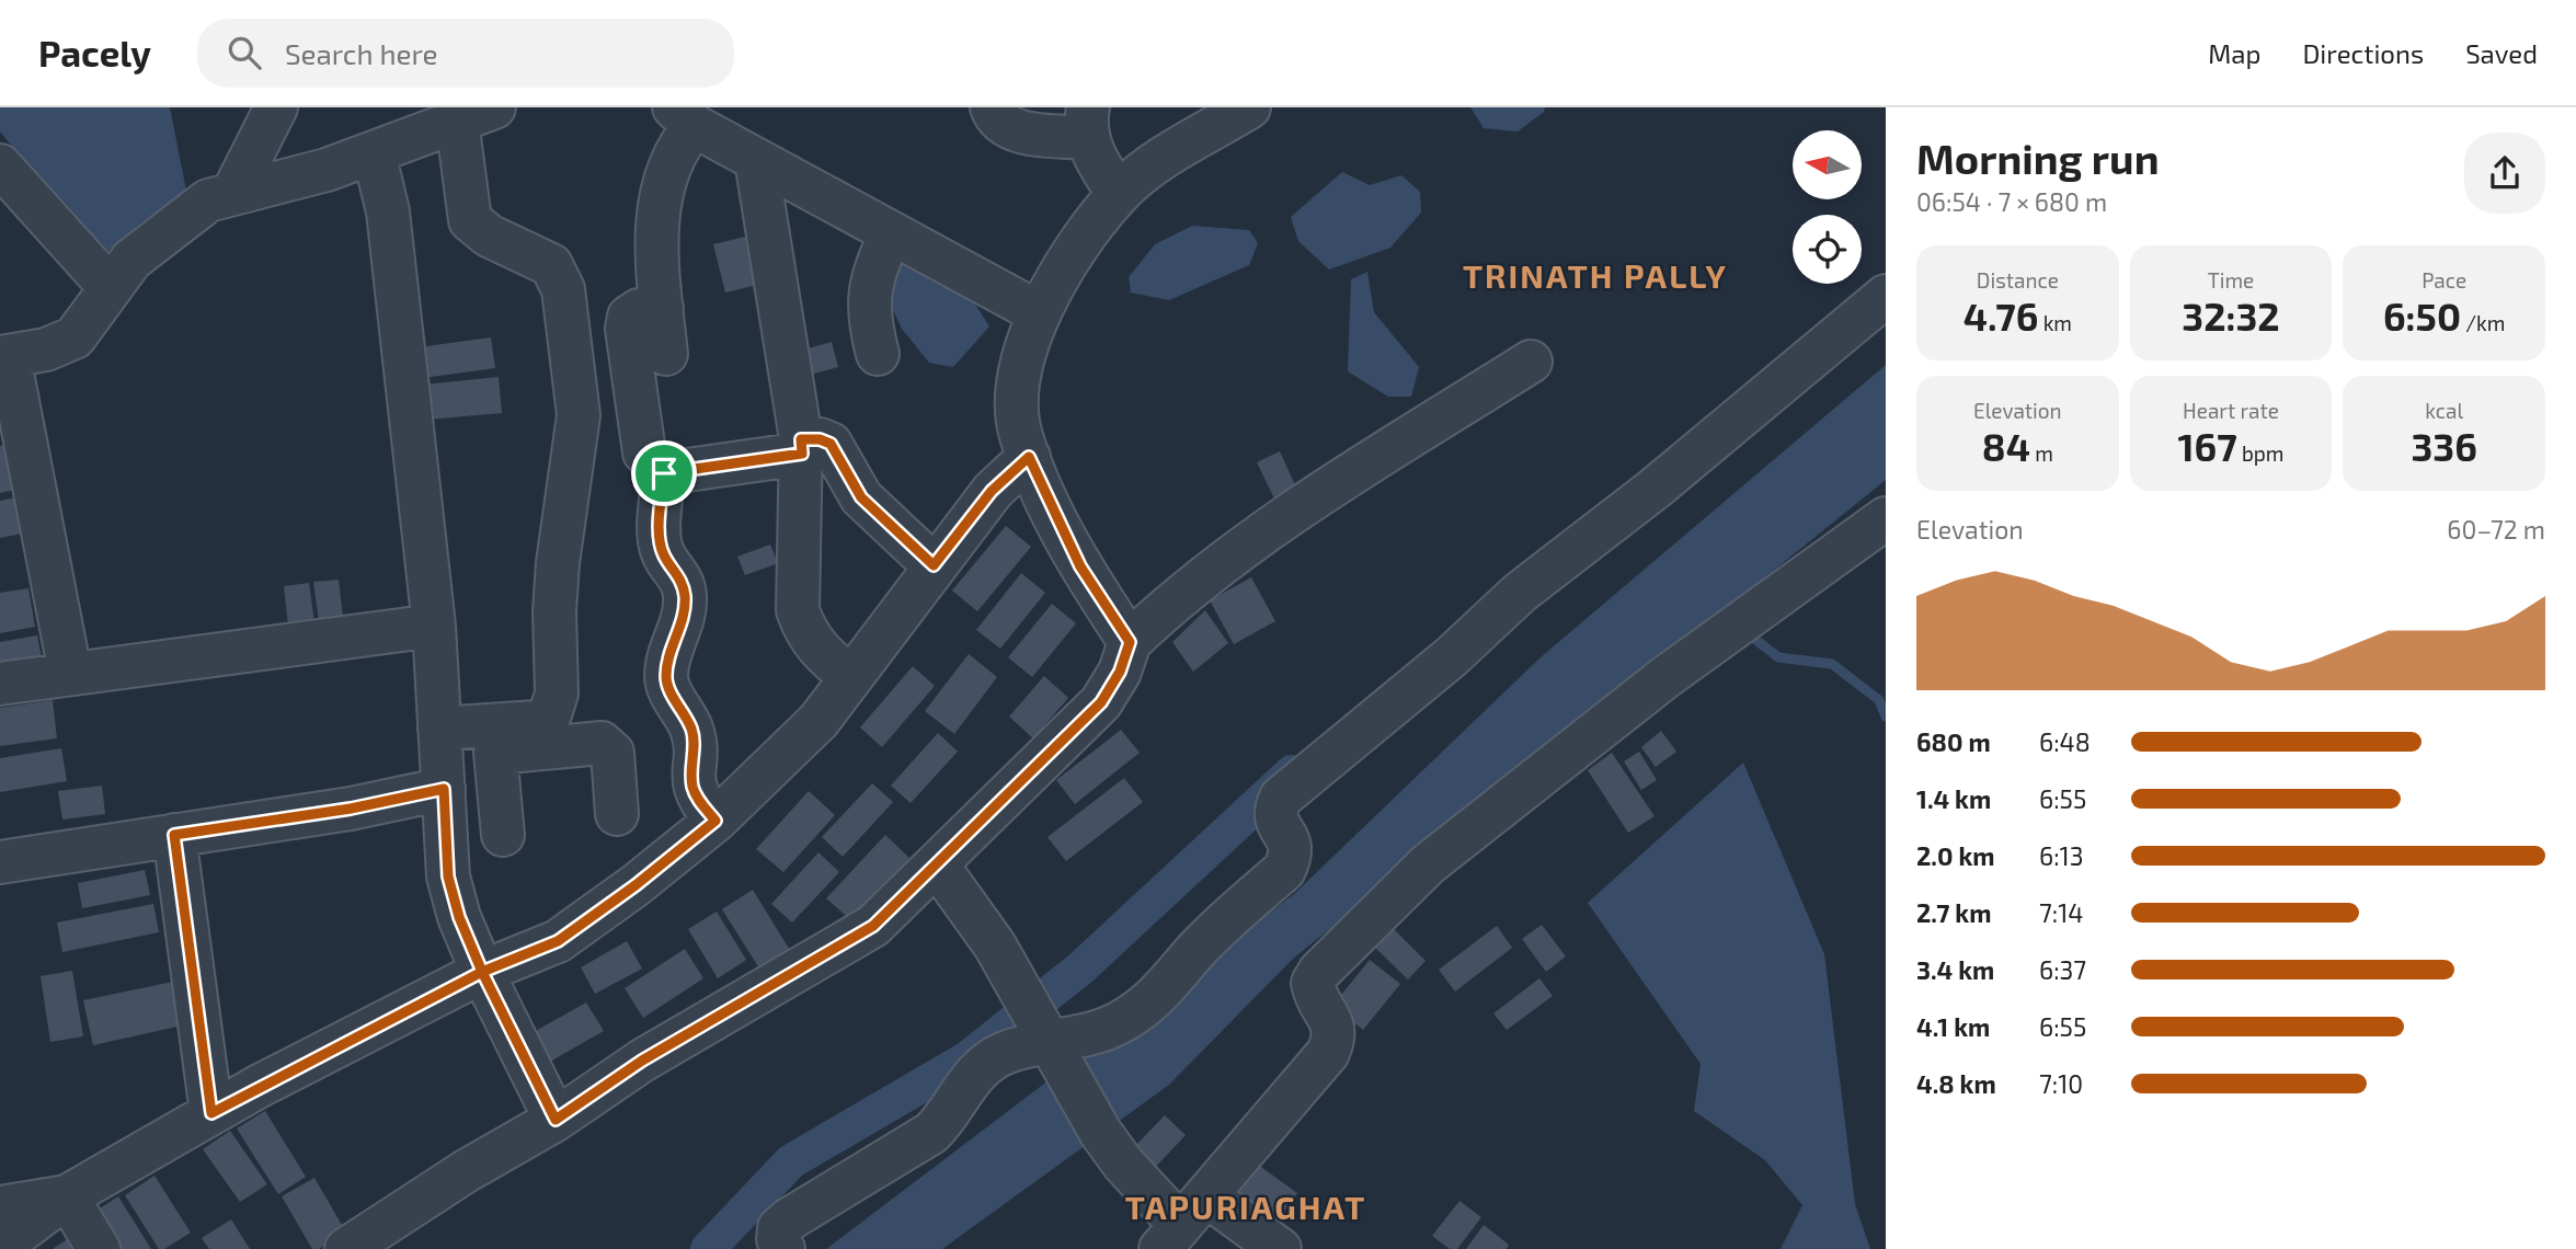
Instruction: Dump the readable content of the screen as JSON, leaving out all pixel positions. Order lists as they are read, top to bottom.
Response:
{
  "districts": ["TRINATH PALLY", "TAPURIAGHAT"],
  "north": "left",
  "page": {
    "header": "Pacely",
    "search": "Search here",
    "nav": ["Map", "Directions", "Saved"],
    "heading": ["Morning run", "06:54 · 7 × 680 m"],
    "stats": [
      ["Distance", "4.76 km"],
      ["Time", "32:32"],
      ["Pace", "6:50 /km"],
      ["Elevation", "84 m"],
      ["Heart rate", "167 bpm"],
      ["kcal", "336"]
    ],
    "chart": ["Elevation", "60–72 m"],
    "list": [
      {
        "name": "680 m",
        "note": "6:48"
      },
      {
        "name": "1.4 km",
        "note": "6:55"
      },
      {
        "name": "2.0 km",
        "note": "6:13"
      },
      {
        "name": "2.7 km",
        "note": "7:14"
      },
      {
        "name": "3.4 km",
        "note": "6:37"
      },
      {
        "name": "4.1 km",
        "note": "6:55"
      },
      {
        "name": "4.8 km",
        "note": "7:10"
      }
    ]
  }
}
